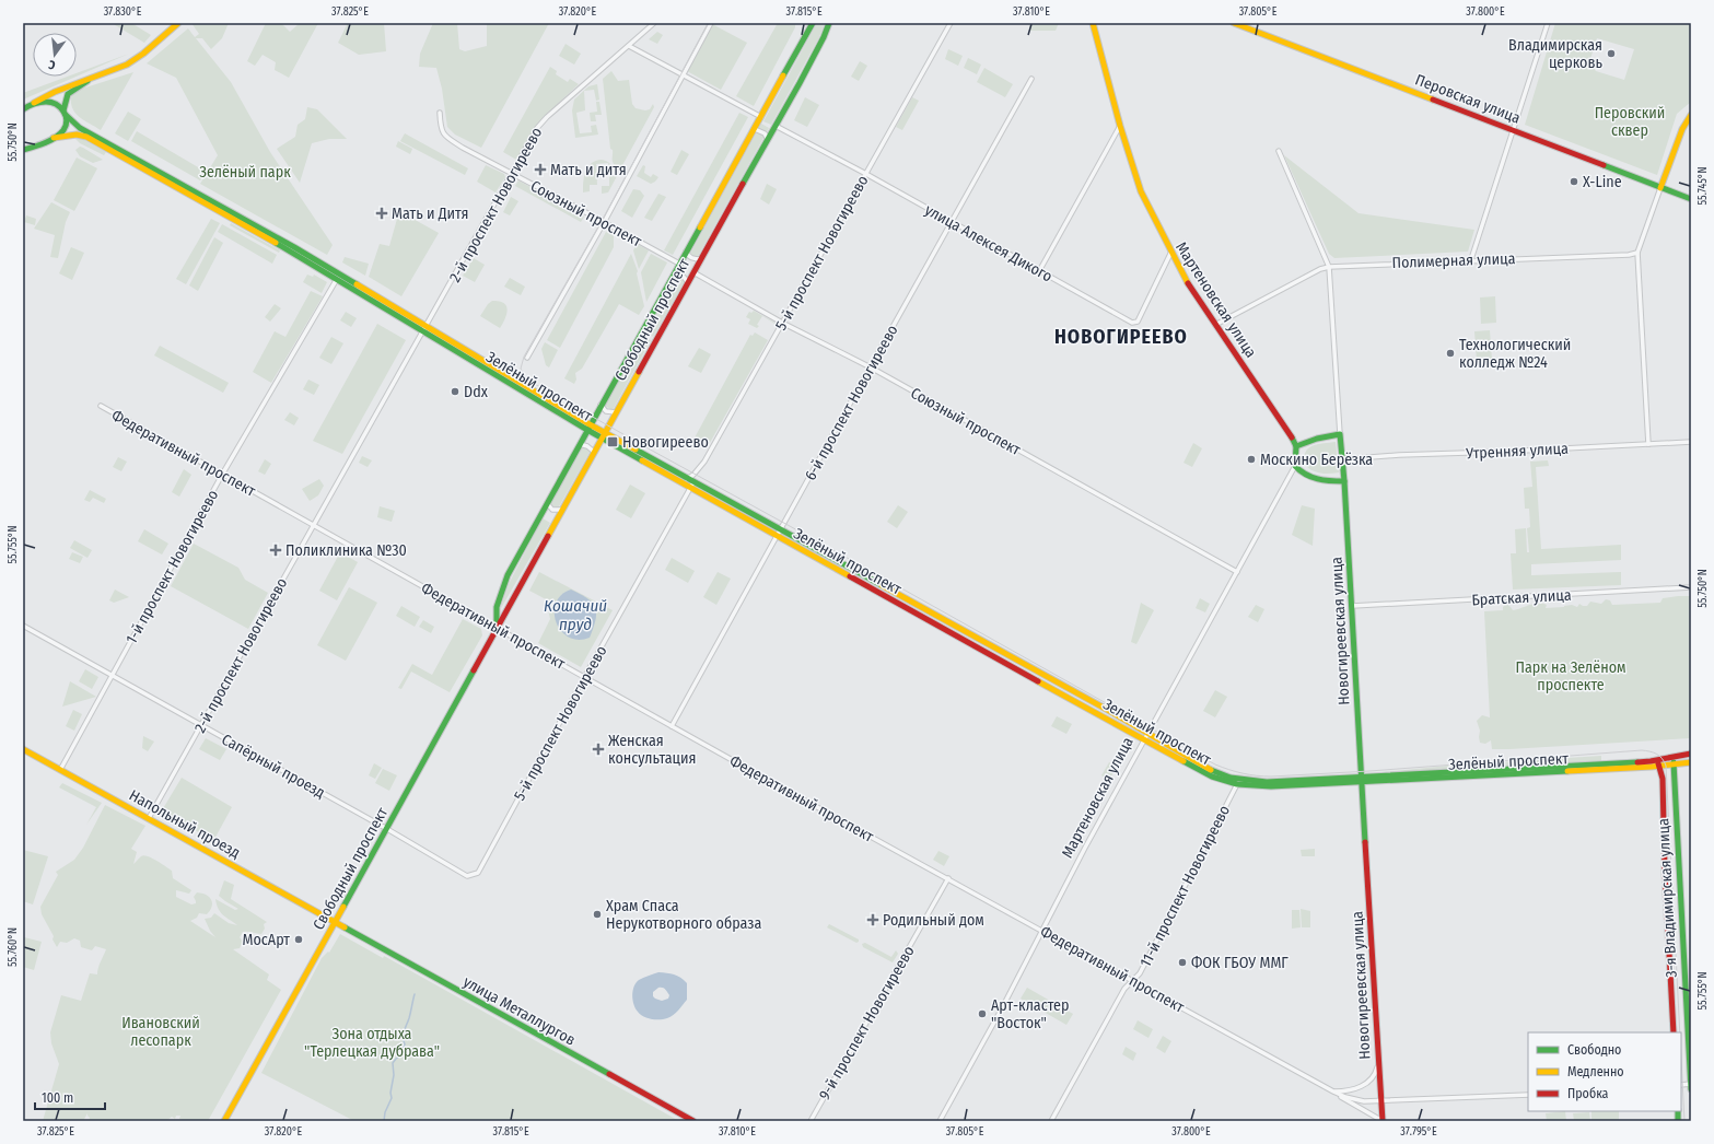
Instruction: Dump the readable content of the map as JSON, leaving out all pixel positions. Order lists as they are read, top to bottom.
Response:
{
  "streets": {
    "main road": [
      "Перовская улица",
      "Мартеновская улица",
      "Свободный проспект",
      "Зелёный проспект",
      "Новогиреевская улица",
      "Напольный проезд",
      "3-я Владимирская улица",
      "улица Металлургов"
    ],
    "street": [
      "2-й проспект Новогиреево",
      "Союзный проспект",
      "улица Алексея Дикого",
      "5-й проспект Новогиреево",
      "Полимерная улица",
      "6-й проспект Новогиреево",
      "Утренняя улица",
      "Федеративный проспект",
      "1-й проспект Новогиреево",
      "Братская улица",
      "Сапёрный проезд",
      "11-й проспект Новогиреево",
      "9-й проспект Новогиреево"
    ]
  },
  "crossings": [
    ["2-й проспект Новогиреево", "Союзный проспект"],
    ["2-й проспект Новогиреево", "Зелёный проспект"],
    ["2-й проспект Новогиреево", "Федеративный проспект"],
    ["2-й проспект Новогиреево", "Сапёрный проезд"],
    ["2-й проспект Новогиреево", "Напольный проезд"],
    ["Союзный проспект", "5-й проспект Новогиреево"],
    ["Союзный проспект", "Мартеновская улица"],
    ["Союзный проспект", "Свободный проспект"],
    ["Союзный проспект", "6-й проспект Новогиреево"],
    ["улица Алексея Дикого", "5-й проспект Новогиреево"],
    ["улица Алексея Дикого", "Мартеновская улица"],
    ["улица Алексея Дикого", "Свободный проспект"],
    ["улица Алексея Дикого", "6-й проспект Новогиреево"],
    ["5-й проспект Новогиреево", "Зелёный проспект"],
    ["5-й проспект Новогиреево", "Федеративный проспект"],
    ["5-й проспект Новогиреево", "Сапёрный проезд"],
    ["Полимерная улица", "Мартеновская улица"],
    ["Полимерная улица", "Новогиреевская улица"],
    ["Мартеновская улица", "Зелёный проспект"],
    ["Мартеновская улица", "Федеративный проспект"],
    ["Свободный проспект", "Зелёный проспект"],
    ["Свободный проспект", "Федеративный проспект"],
    ["Свободный проспект", "Сапёрный проезд"],
    ["Свободный проспект", "Напольный проезд"],
    ["Свободный проспект", "улица Металлургов"],
    ["Зелёный проспект", "6-й проспект Новогиреево"],
    ["Зелёный проспект", "1-й проспект Новогиреево"],
    ["Зелёный проспект", "Новогиреевская улица"],
    ["Зелёный проспект", "11-й проспект Новогиреево"],
    ["Зелёный проспект", "3-я Владимирская улица"],
    ["6-й проспект Новогиреево", "Федеративный проспект"],
    ["Утренняя улица", "Новогиреевская улица"],
    ["Федеративный проспект", "1-й проспект Новогиреево"],
    ["Федеративный проспект", "Новогиреевская улица"],
    ["Федеративный проспект", "11-й проспект Новогиреево"],
    ["Федеративный проспект", "9-й проспект Новогиреево"],
    ["1-й проспект Новогиреево", "Сапёрный проезд"],
    ["1-й проспект Новогиреево", "Напольный проезд"],
    ["Братская улица", "Новогиреевская улица"],
    ["Напольный проезд", "улица Металлургов"]
  ],
  "districts": ["НОВОГИРЕЕВО"],
  "water": ["Кошачий пруд"],
  "parks": [
    "Перовский сквер",
    "Зелёный парк",
    "Парк на Зелёном проспекте",
    "Ивановский лесопарк",
    "Зона отдыха \"Терлецкая дубрава\""
  ],
  "places": {
    "other": [
      "Владимирская церковь",
      "X-Line",
      "Технологический колледж №24",
      "Ddx",
      "Москино Берёзка",
      "Храм Спаса Нерукотворного образа",
      "МосАрт",
      "ФОК ГБОУ ММГ",
      "Арт-кластер \"Восток\""
    ],
    "health": [
      "Мать и дитя",
      "Мать и Дитя",
      "Поликлиника №30",
      "Женская консультация",
      "Родильный дом"
    ],
    "transit": ["Новогиреево"]
  },
  "legend": ["Свободно", "Медленно", "Пробка"],
  "scale_bar": "100 m",
  "north": "bottom",
  "coordinates": [
    "37.830°E",
    "37.825°E",
    "37.820°E",
    "37.815°E",
    "37.810°E",
    "37.805°E",
    "37.800°E",
    "55.750°N",
    "55.745°N",
    "55.755°N",
    "55.760°N",
    "37.795°E"
  ]
}
